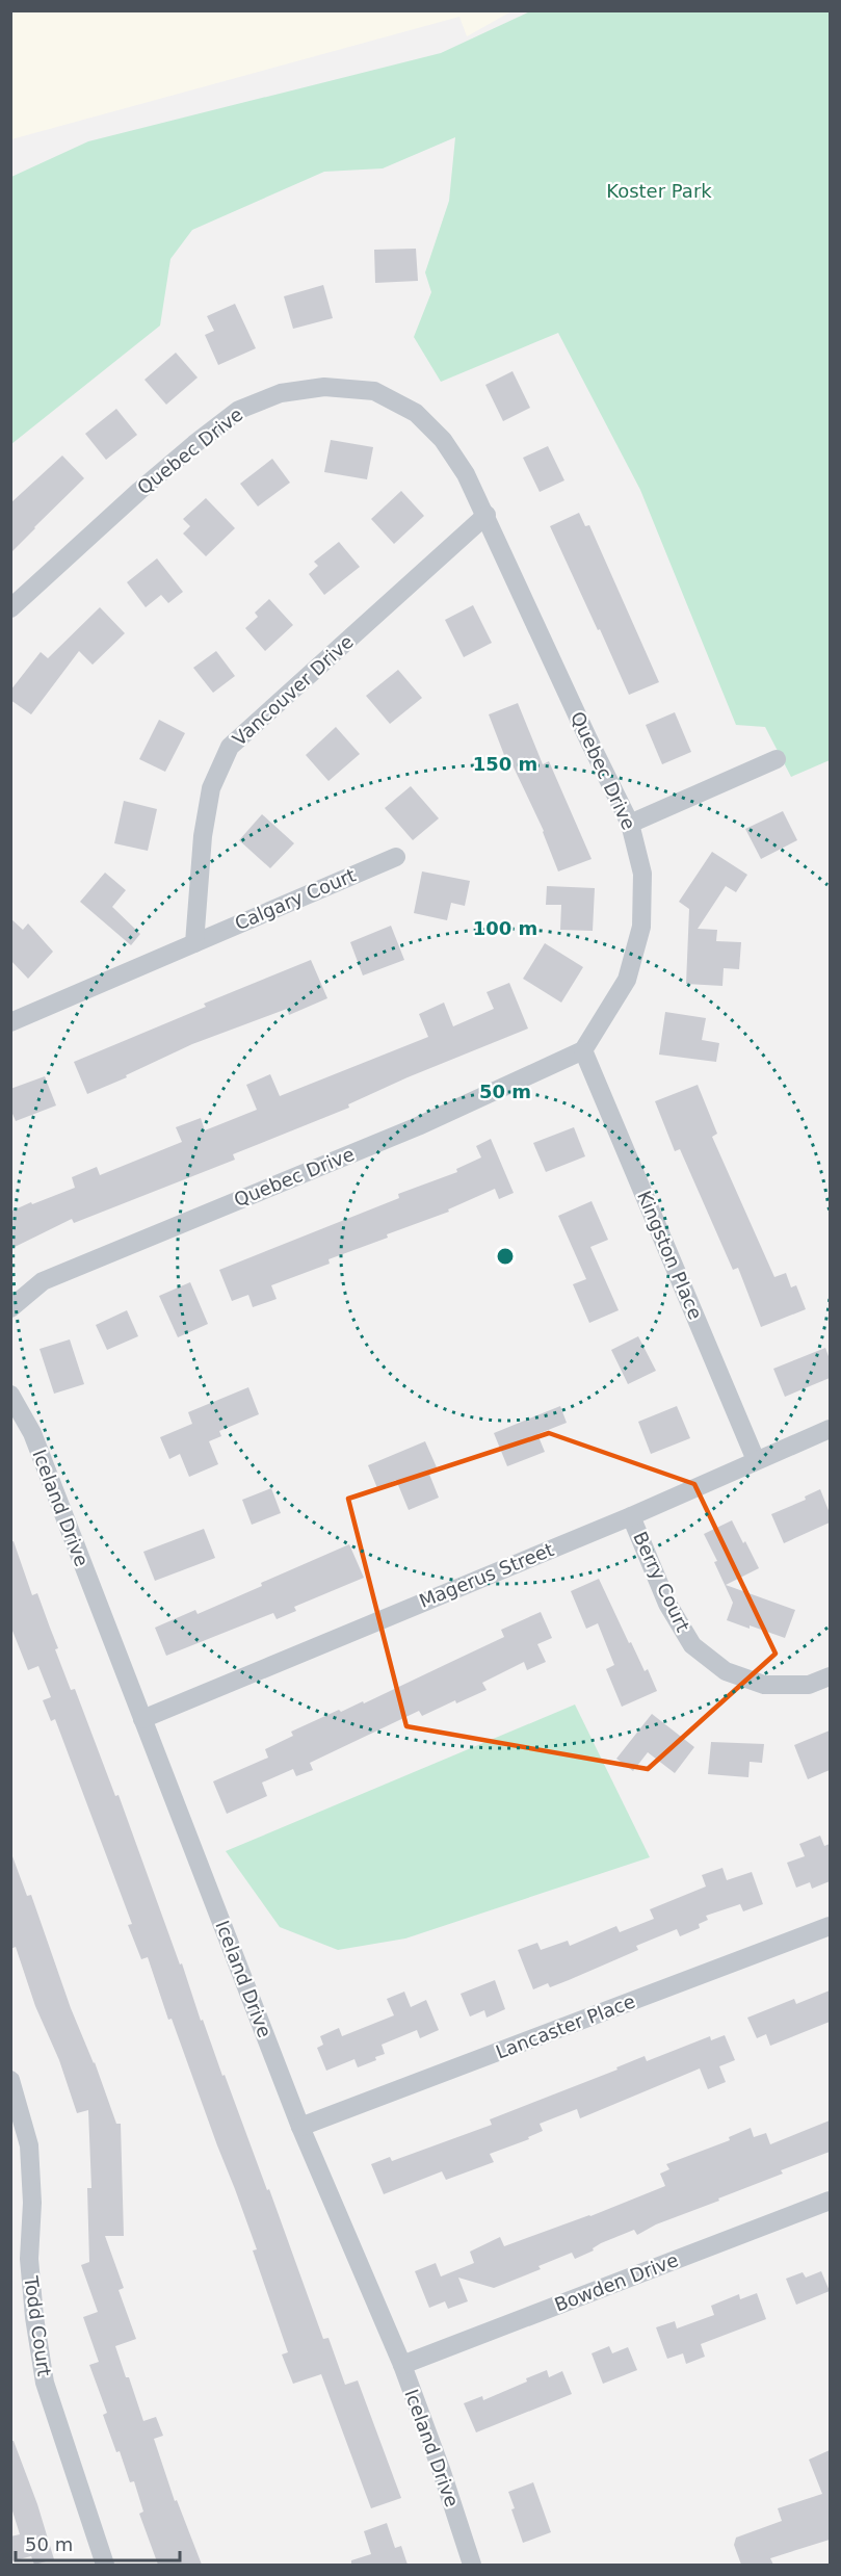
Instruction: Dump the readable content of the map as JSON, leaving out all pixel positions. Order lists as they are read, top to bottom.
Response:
{
  "streets": {
    "street": [
      "Quebec Drive",
      "Vancouver Drive",
      "Calgary Court",
      "Kingston Place",
      "Iceland Drive",
      "Magerus Street",
      "Berry Court",
      "Lancaster Place",
      "Bowden Drive",
      "Todd Court"
    ]
  },
  "crossings": [
    ["Quebec Drive", "Vancouver Drive"],
    ["Quebec Drive", "Kingston Place"],
    ["Vancouver Drive", "Calgary Court"],
    ["Kingston Place", "Magerus Street"],
    ["Iceland Drive", "Magerus Street"],
    ["Iceland Drive", "Lancaster Place"],
    ["Iceland Drive", "Bowden Drive"],
    ["Magerus Street", "Berry Court"]
  ],
  "parks": ["Koster Park"],
  "scale_bar": "50 m",
  "rings": ["150 m", "100 m", "50 m"]
}
